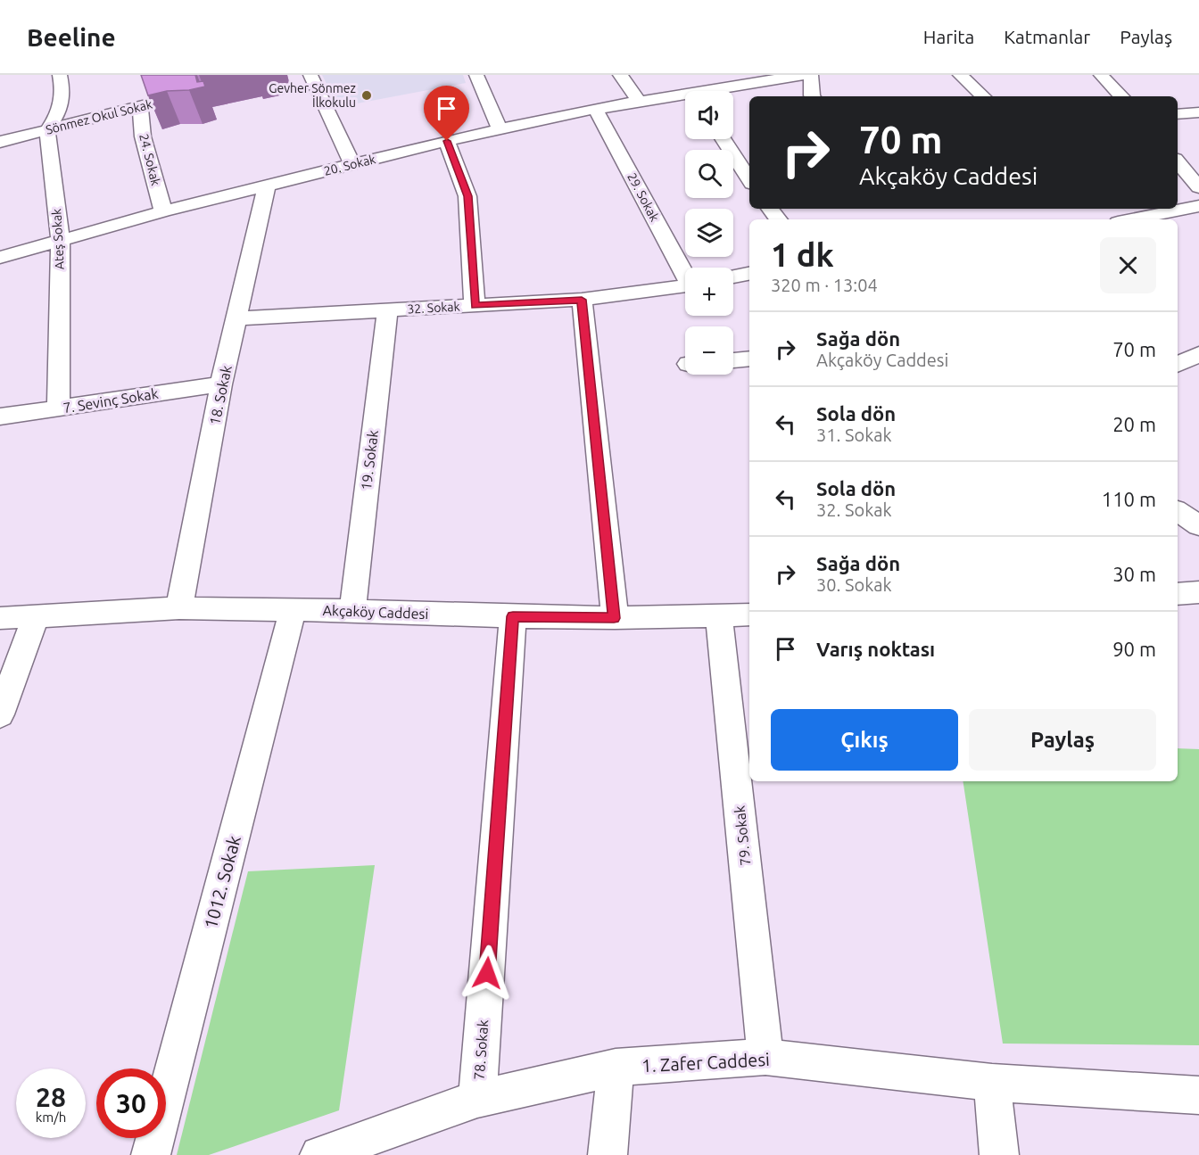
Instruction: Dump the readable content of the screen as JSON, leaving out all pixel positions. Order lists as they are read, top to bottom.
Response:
{
  "streets": {
    "street": [
      "Sönmez Okul Sokak",
      "24. Sokak",
      "20. Sokak",
      "29. Sokak",
      "Ateş Sokak",
      "32. Sokak",
      "18. Sokak",
      "7. Sevinç Sokak",
      "19. Sokak",
      "Akçaköy Caddesi",
      "79. Sokak",
      "1012. Sokak",
      "78. Sokak",
      "1. Zafer Caddesi"
    ]
  },
  "crossings": [
    ["Sönmez Okul Sokak", "24. Sokak"],
    ["Sönmez Okul Sokak", "Ateş Sokak"],
    ["24. Sokak", "20. Sokak"],
    ["20. Sokak", "29. Sokak"],
    ["20. Sokak", "Ateş Sokak"],
    ["20. Sokak", "18. Sokak"],
    ["Ateş Sokak", "7. Sevinç Sokak"],
    ["32. Sokak", "18. Sokak"],
    ["32. Sokak", "19. Sokak"],
    ["18. Sokak", "7. Sevinç Sokak"],
    ["18. Sokak", "Akçaköy Caddesi"],
    ["19. Sokak", "Akçaköy Caddesi"],
    ["Akçaköy Caddesi", "79. Sokak"],
    ["Akçaköy Caddesi", "1012. Sokak"],
    ["Akçaköy Caddesi", "78. Sokak"],
    ["79. Sokak", "1. Zafer Caddesi"],
    ["78. Sokak", "1. Zafer Caddesi"]
  ],
  "places": ["Gevher Sönmez İlkokulu"],
  "page": {
    "header": "Beeline",
    "nav": ["Harita", "Katmanlar", "Paylaş"],
    "map_buttons": ["+", "−"],
    "turn": ["70 m", "Akçaköy Caddesi"],
    "heading": ["1 dk", "320 m · 13:04"],
    "list": [
      {
        "name": "Sağa dön",
        "note": "Akçaköy Caddesi",
        "value": "70 m"
      },
      {
        "name": "Sola dön",
        "note": "31. Sokak",
        "value": "20 m"
      },
      {
        "name": "Sola dön",
        "note": "32. Sokak",
        "value": "110 m"
      },
      {
        "name": "Sağa dön",
        "note": "30. Sokak",
        "value": "30 m"
      },
      {
        "name": "Varış noktası",
        "value": "90 m"
      }
    ],
    "buttons": ["Çıkış", "Paylaş"],
    "speed": "28 km/h",
    "limit": "30"
  }
}
